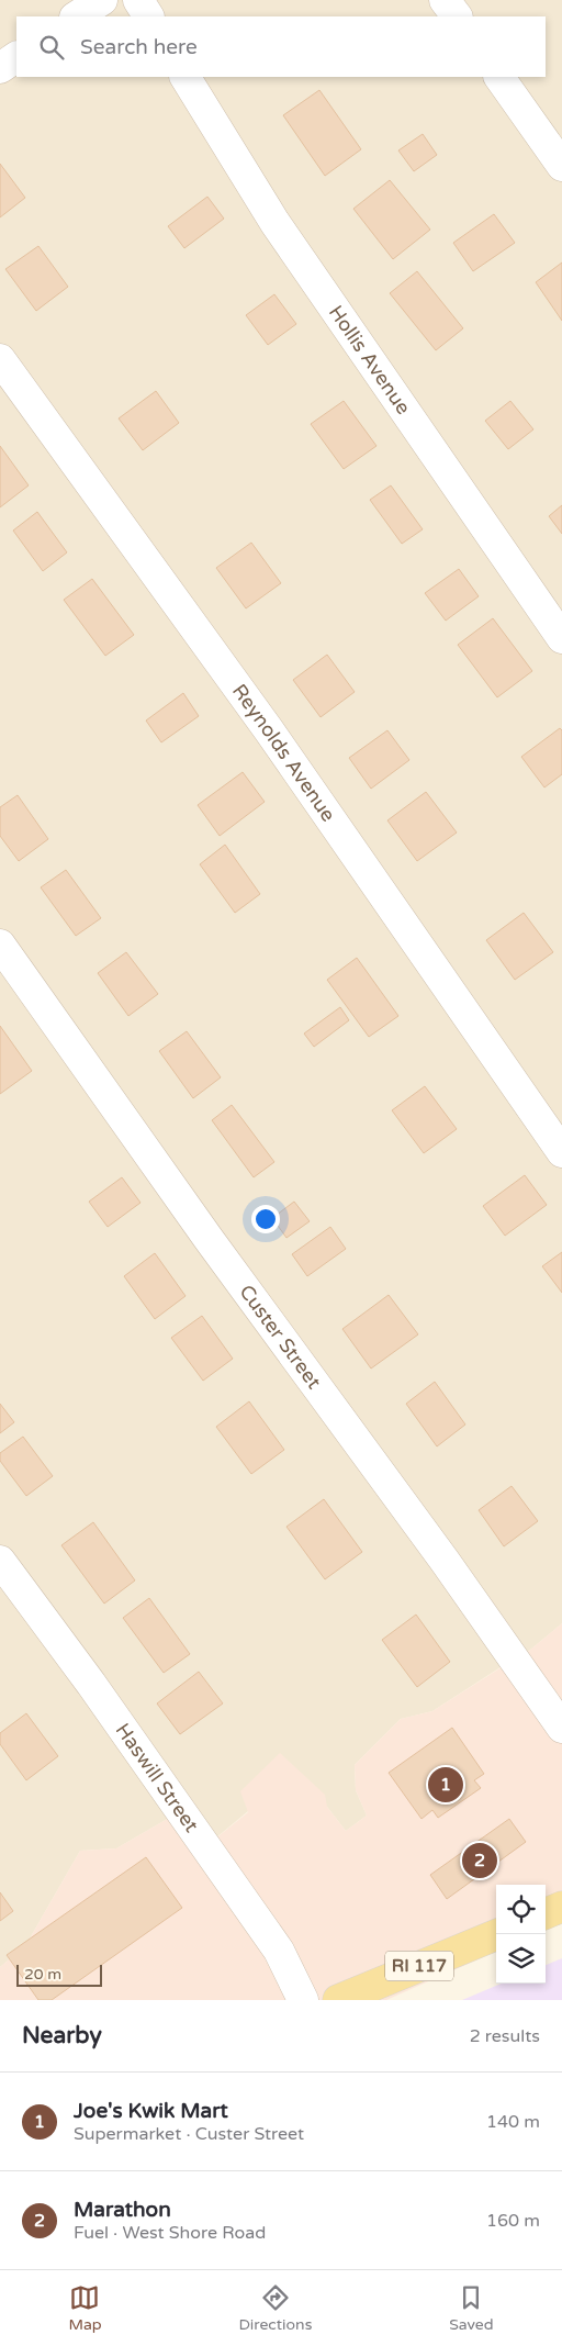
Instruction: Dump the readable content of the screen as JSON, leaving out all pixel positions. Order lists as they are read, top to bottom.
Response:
{
  "streets": {
    "main road": ["RI 117"],
    "street": [
      "Hollis Avenue",
      "Reynolds Avenue",
      "Custer Street",
      "Haswill Street"
    ]
  },
  "scale_bar": "20 m",
  "page": {
    "search": "Search here",
    "pins": ["1", "2"],
    "scale": "20 m",
    "heading": ["Nearby", "2 results"],
    "list": [
      {
        "mark": "1",
        "name": "Joe's Kwik Mart",
        "note": "Supermarket · Custer Street",
        "value": "140 m"
      },
      {
        "mark": "2",
        "name": "Marathon",
        "note": "Fuel · West Shore Road",
        "value": "160 m"
      }
    ],
    "nav": ["Map", "Directions", "Saved"]
  }
}
